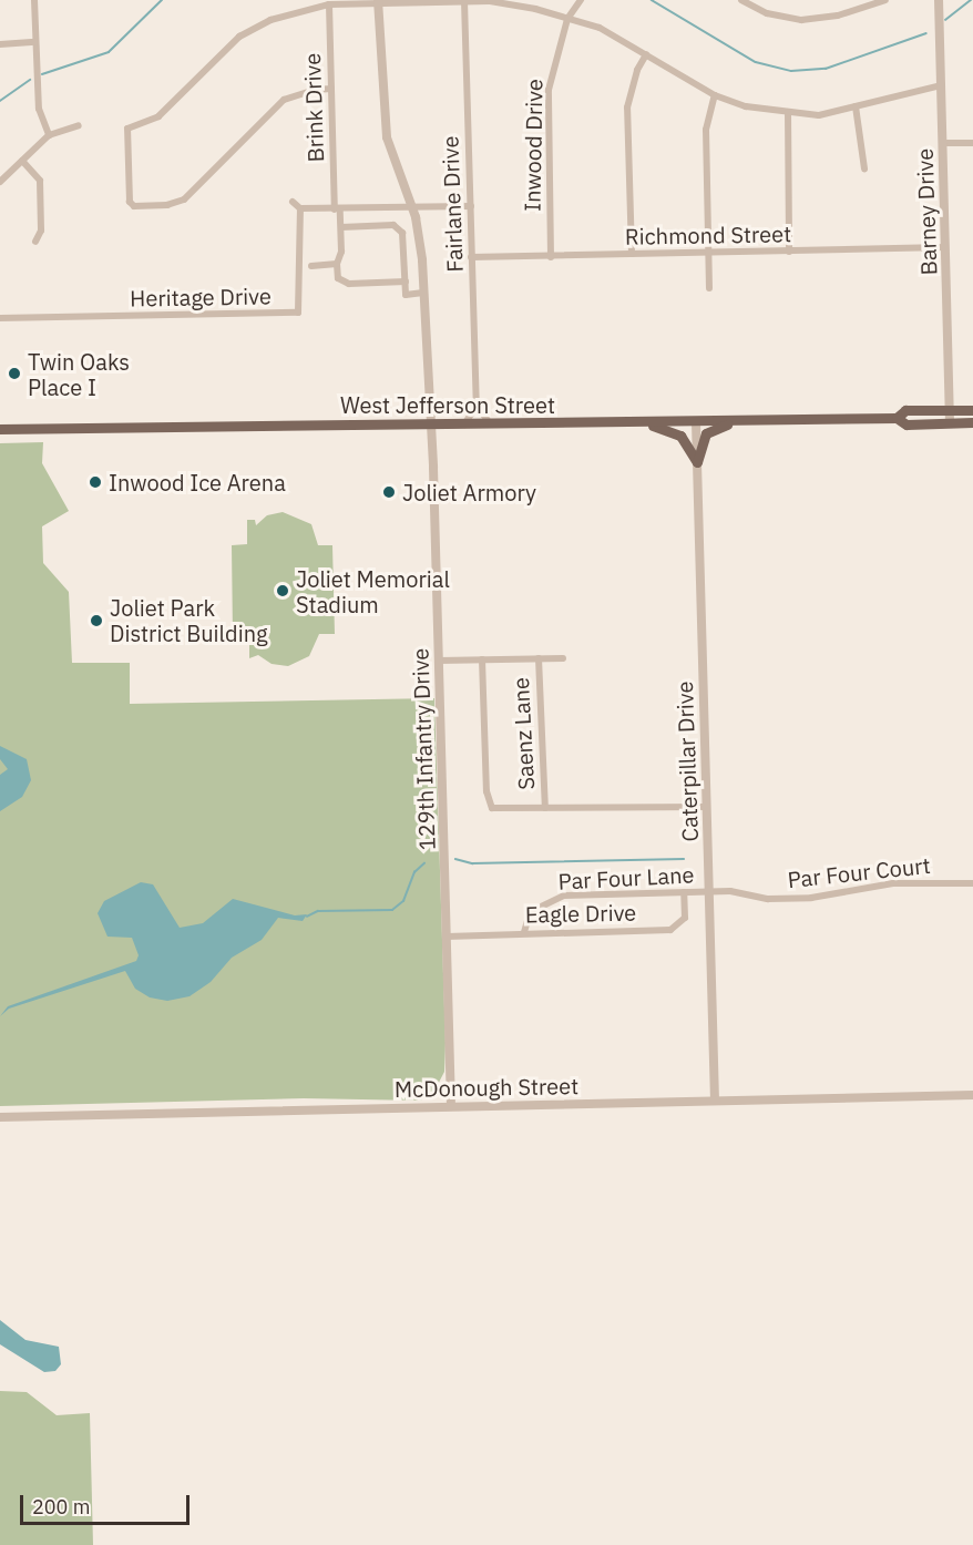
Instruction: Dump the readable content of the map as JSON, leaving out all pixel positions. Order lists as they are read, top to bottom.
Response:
{
  "streets": {
    "main road": ["West Jefferson Street"],
    "street": [
      "Brink Drive",
      "Inwood Drive",
      "Fairlane Drive",
      "Barney Drive",
      "Richmond Street",
      "Heritage Drive",
      "Saenz Lane",
      "129th Infantry Drive",
      "Caterpillar Drive",
      "Par Four Court",
      "Par Four Lane",
      "Eagle Drive",
      "McDonough Street"
    ]
  },
  "crossings": [
    ["Inwood Drive", "Richmond Street"],
    ["Fairlane Drive", "Richmond Street"],
    ["Barney Drive", "Richmond Street"],
    ["Barney Drive", "West Jefferson Street"],
    ["West Jefferson Street", "129th Infantry Drive"],
    ["West Jefferson Street", "Caterpillar Drive"],
    ["129th Infantry Drive", "Eagle Drive"],
    ["129th Infantry Drive", "McDonough Street"],
    ["Caterpillar Drive", "Par Four Court"],
    ["Caterpillar Drive", "Par Four Lane"],
    ["Caterpillar Drive", "McDonough Street"],
    ["Par Four Court", "Par Four Lane"],
    ["Par Four Lane", "Eagle Drive"]
  ],
  "places": [
    "Twin Oaks Place I",
    "Inwood Ice Arena",
    "Joliet Armory",
    "Joliet Memorial Stadium",
    "Joliet Park District Building"
  ],
  "scale_bar": "200 m"
}
